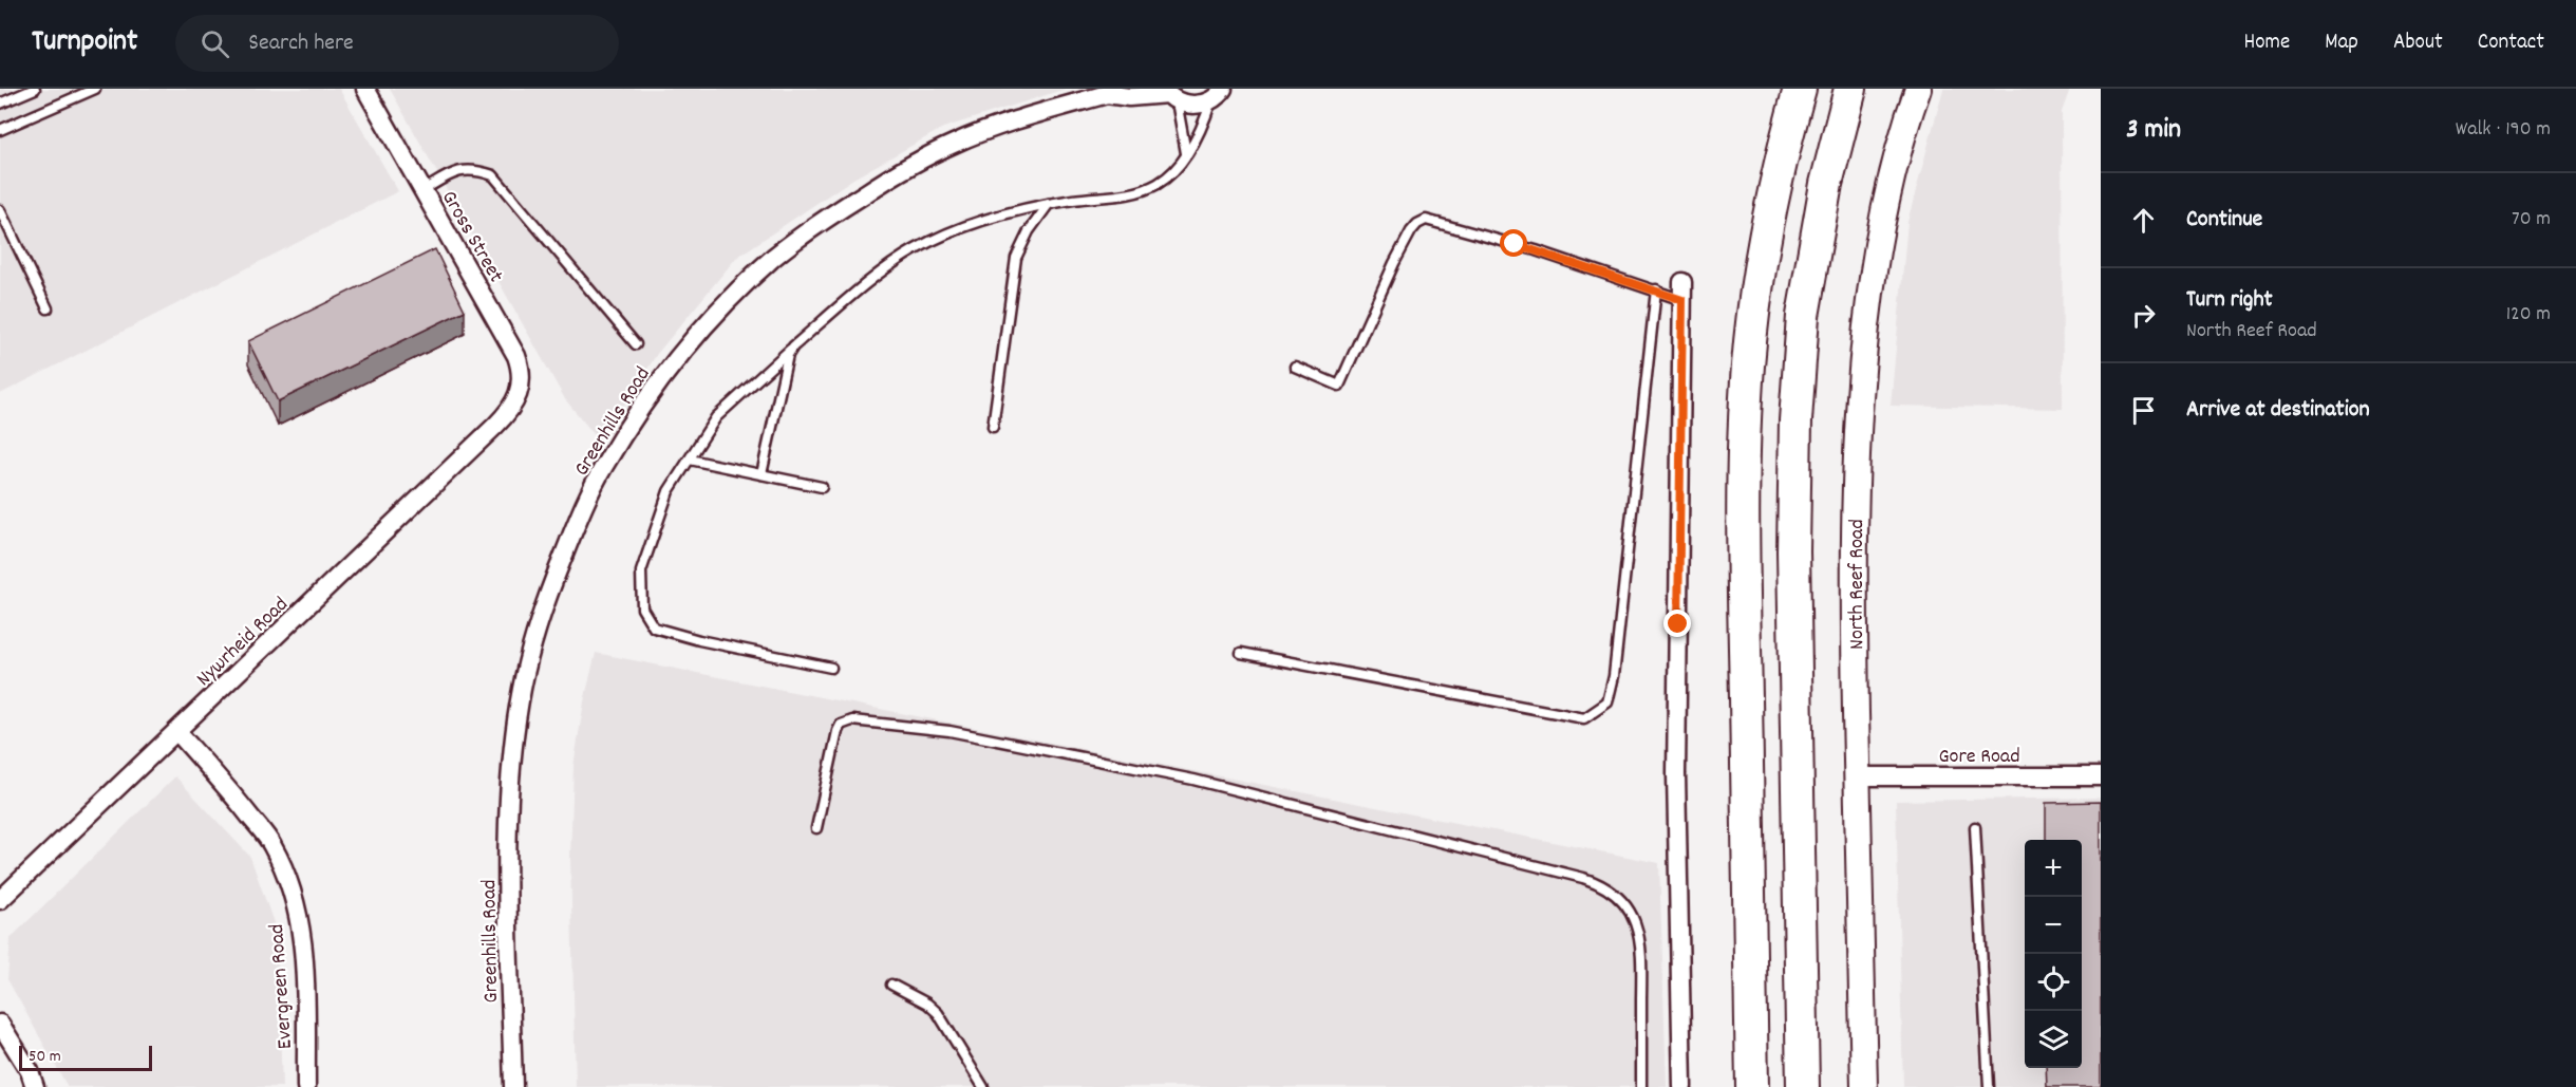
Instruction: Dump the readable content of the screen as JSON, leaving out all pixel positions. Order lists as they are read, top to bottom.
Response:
{
  "streets": {
    "main road": ["North Reef Road"],
    "street": [
      "Gross Street",
      "Greenhills Road",
      "Nywrheid Road",
      "Gore Road",
      "Evergreen Road"
    ]
  },
  "crossings": [
    ["Gross Street", "Nywrheid Road"],
    ["North Reef Road", "Gore Road"],
    ["Nywrheid Road", "Evergreen Road"]
  ],
  "scale_bar": "50 m",
  "page": {
    "header": "Turnpoint",
    "search": "Search here",
    "nav": [
      "Home",
      "Map",
      "About",
      "Contact"
    ],
    "heading": ["3 min", "Walk · 190 m"],
    "list": [
      ["Continue", "70 m"],
      ["Turn right", "North Reef Road", "120 m"],
      "Arrive at destination"
    ],
    "map_buttons": ["+", "−"],
    "scale": "50 m"
  }
}
